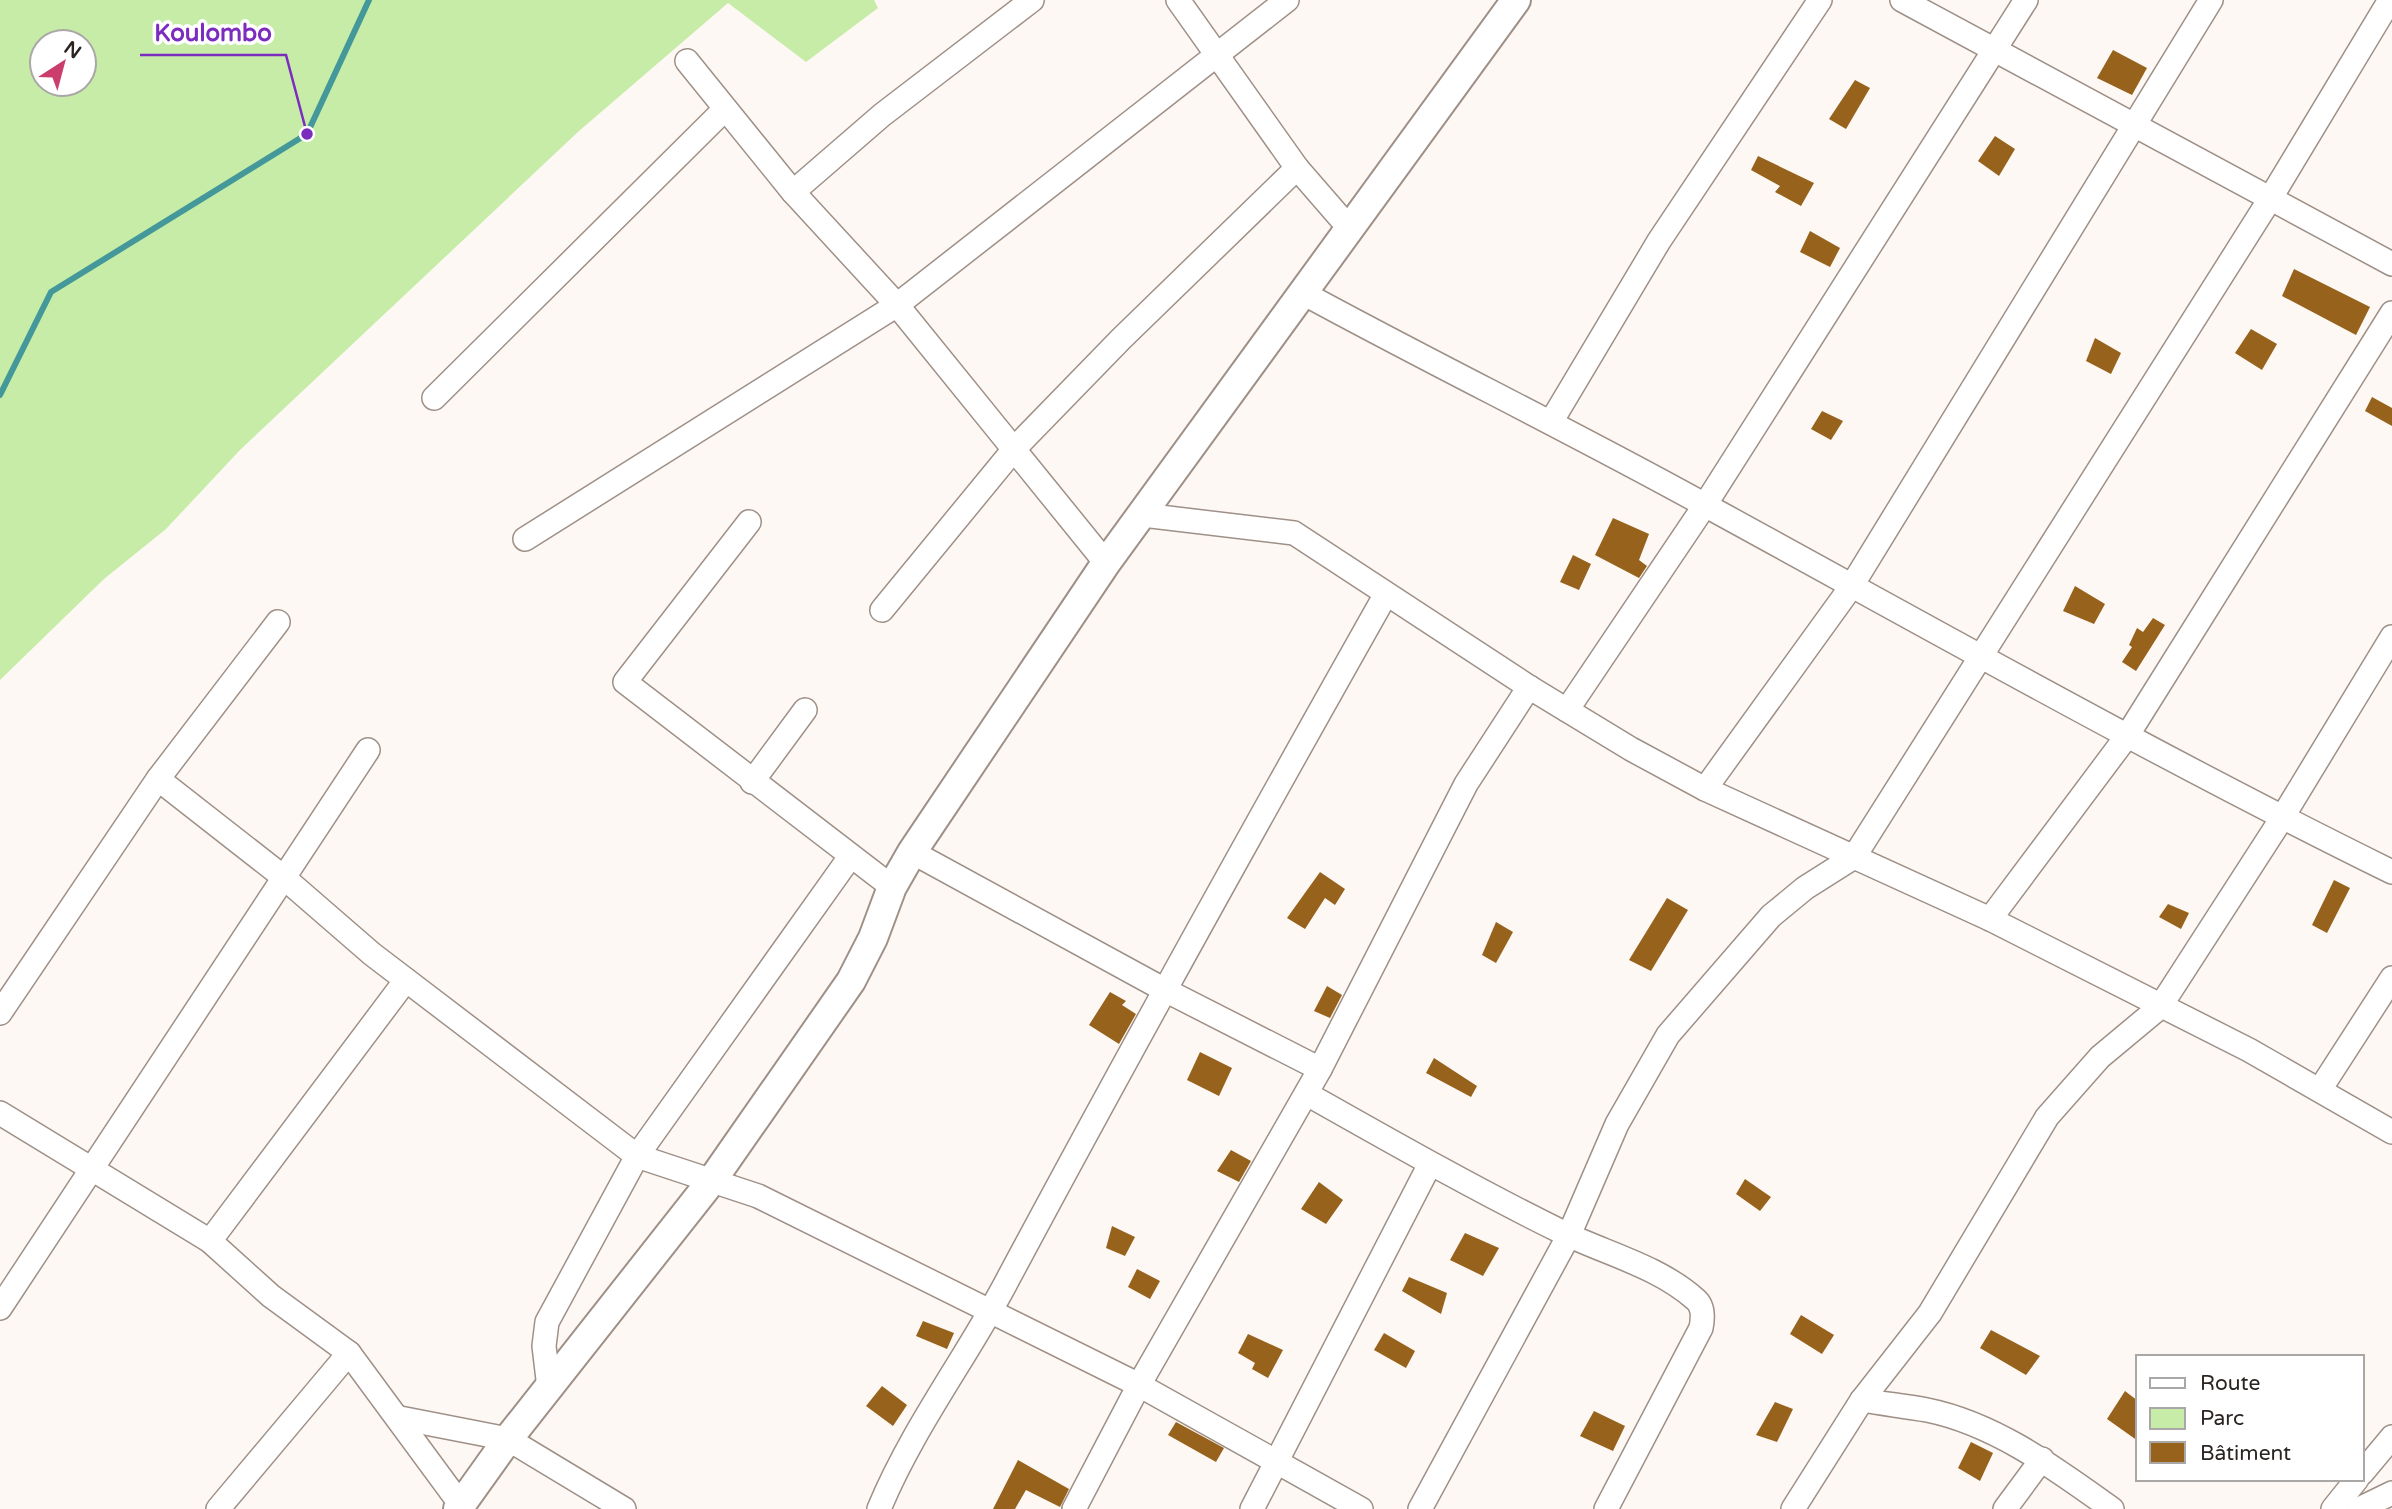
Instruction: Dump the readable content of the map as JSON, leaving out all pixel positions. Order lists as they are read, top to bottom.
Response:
{
  "places": ["Koulombo"],
  "legend": ["Route", "Parc", "Bâtiment"],
  "north": "top right"
}
